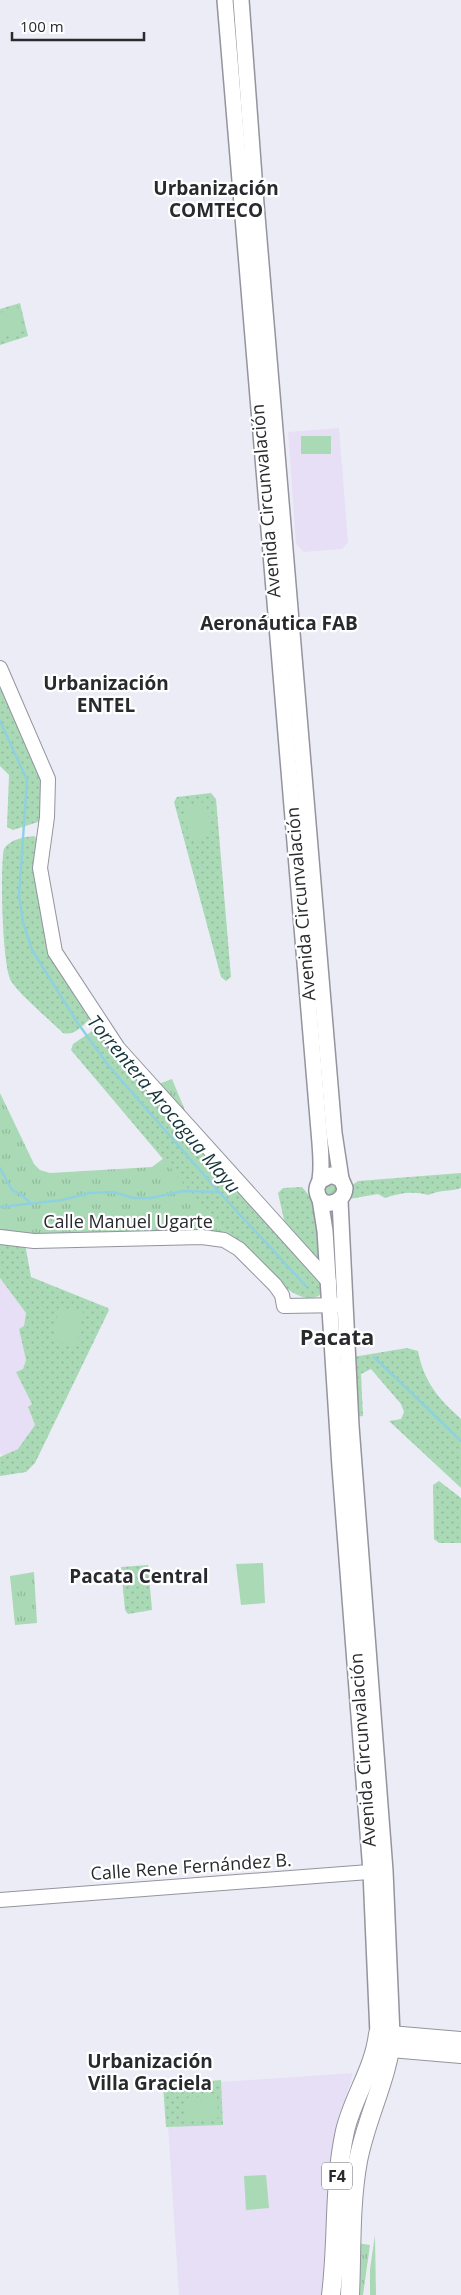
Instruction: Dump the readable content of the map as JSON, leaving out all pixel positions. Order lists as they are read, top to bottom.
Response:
{
  "streets": {
    "highway": ["Avenida Circunvalación", "F4"],
    "street": ["Calle Manuel Ugarte", "Calle Rene Fernández B."]
  },
  "crossings": [
    ["Avenida Circunvalación", "Calle Manuel Ugarte"],
    ["Avenida Circunvalación", "Calle Rene Fernández B."]
  ],
  "districts": [
    "Urbanización COMTECO",
    "Aeronáutica FAB",
    "Urbanización ENTEL",
    "Pacata",
    "Pacata Central",
    "Urbanización Villa Graciela"
  ],
  "water": ["Torrentera Arocagua Mayu"],
  "scale_bar": "100 m"
}
